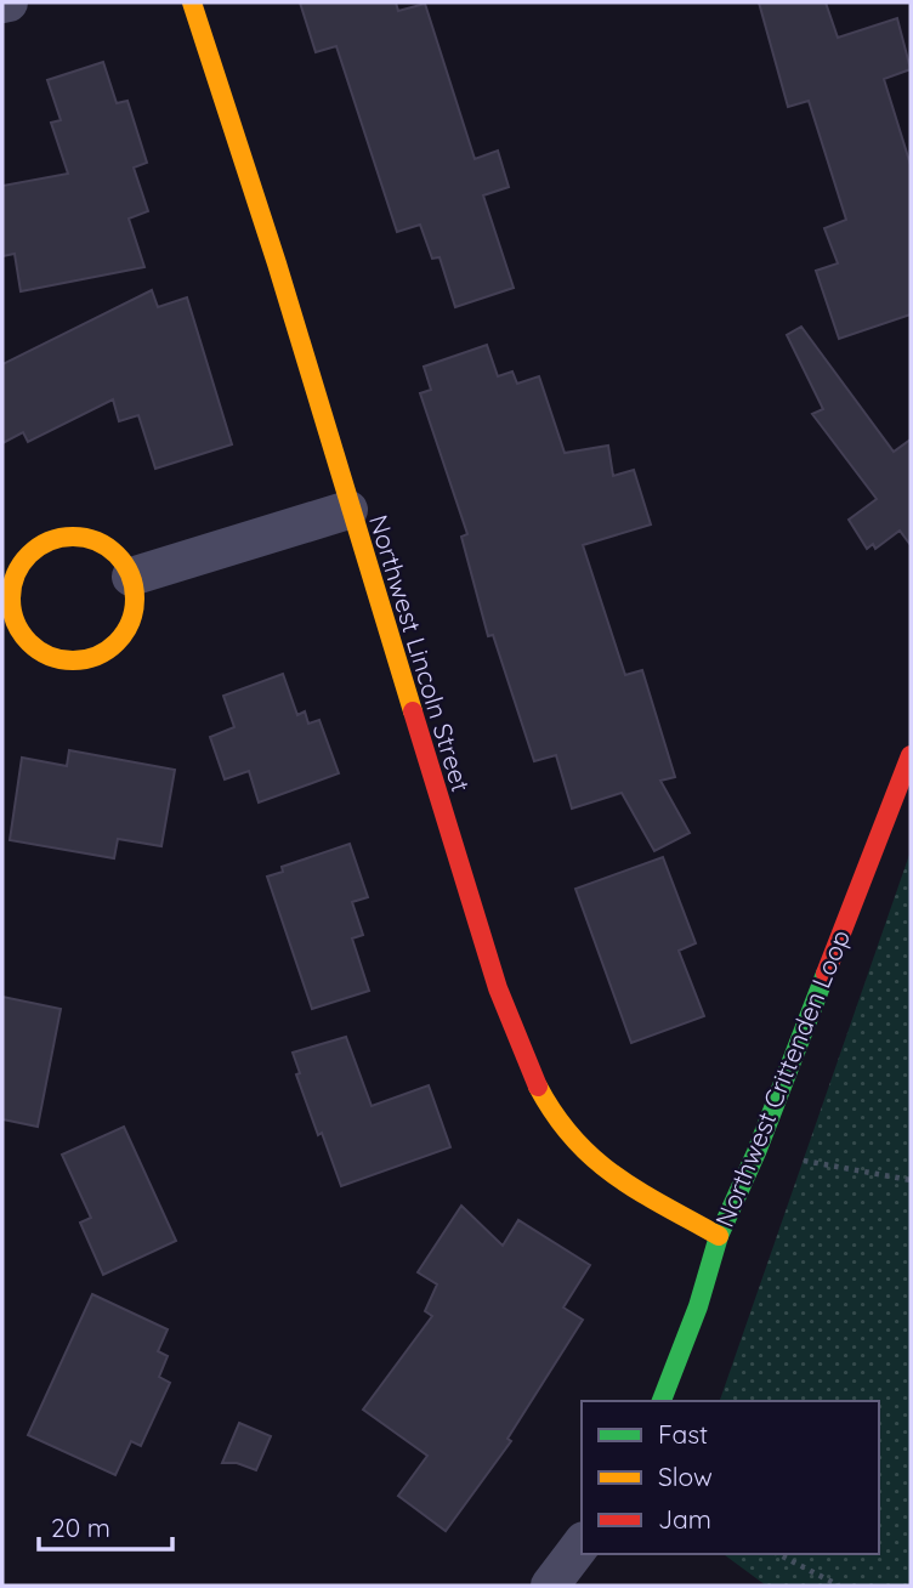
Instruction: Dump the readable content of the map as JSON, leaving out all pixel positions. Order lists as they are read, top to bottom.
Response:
{
  "streets": {
    "street": ["Northwest Lincoln Street", "Northwest Crittenden Loop"]
  },
  "crossings": [
    ["Northwest Lincoln Street", "Northwest Crittenden Loop"]
  ],
  "legend": ["Fast", "Slow", "Jam"],
  "scale_bar": "20 m"
}
